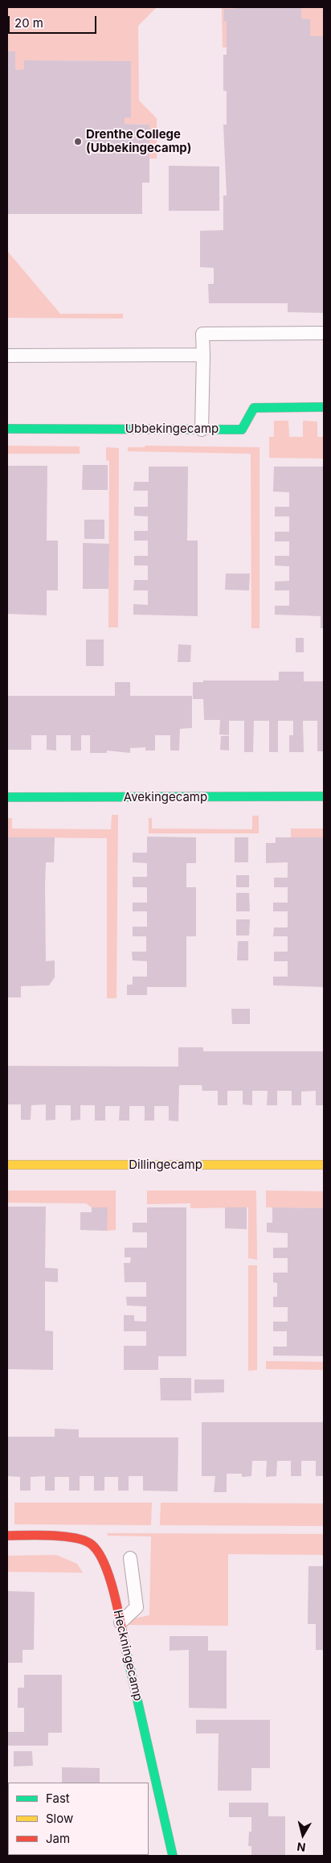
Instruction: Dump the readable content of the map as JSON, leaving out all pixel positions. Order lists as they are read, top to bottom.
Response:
{
  "streets": {
    "street": [
      "Ubbekingecamp",
      "Avekingecamp",
      "Dillingecamp",
      "Heckningecamp"
    ]
  },
  "places": ["Drenthe College (Ubbekingecamp)"],
  "legend": ["Fast", "Slow", "Jam"],
  "scale_bar": "20 m",
  "north": "bottom"
}
